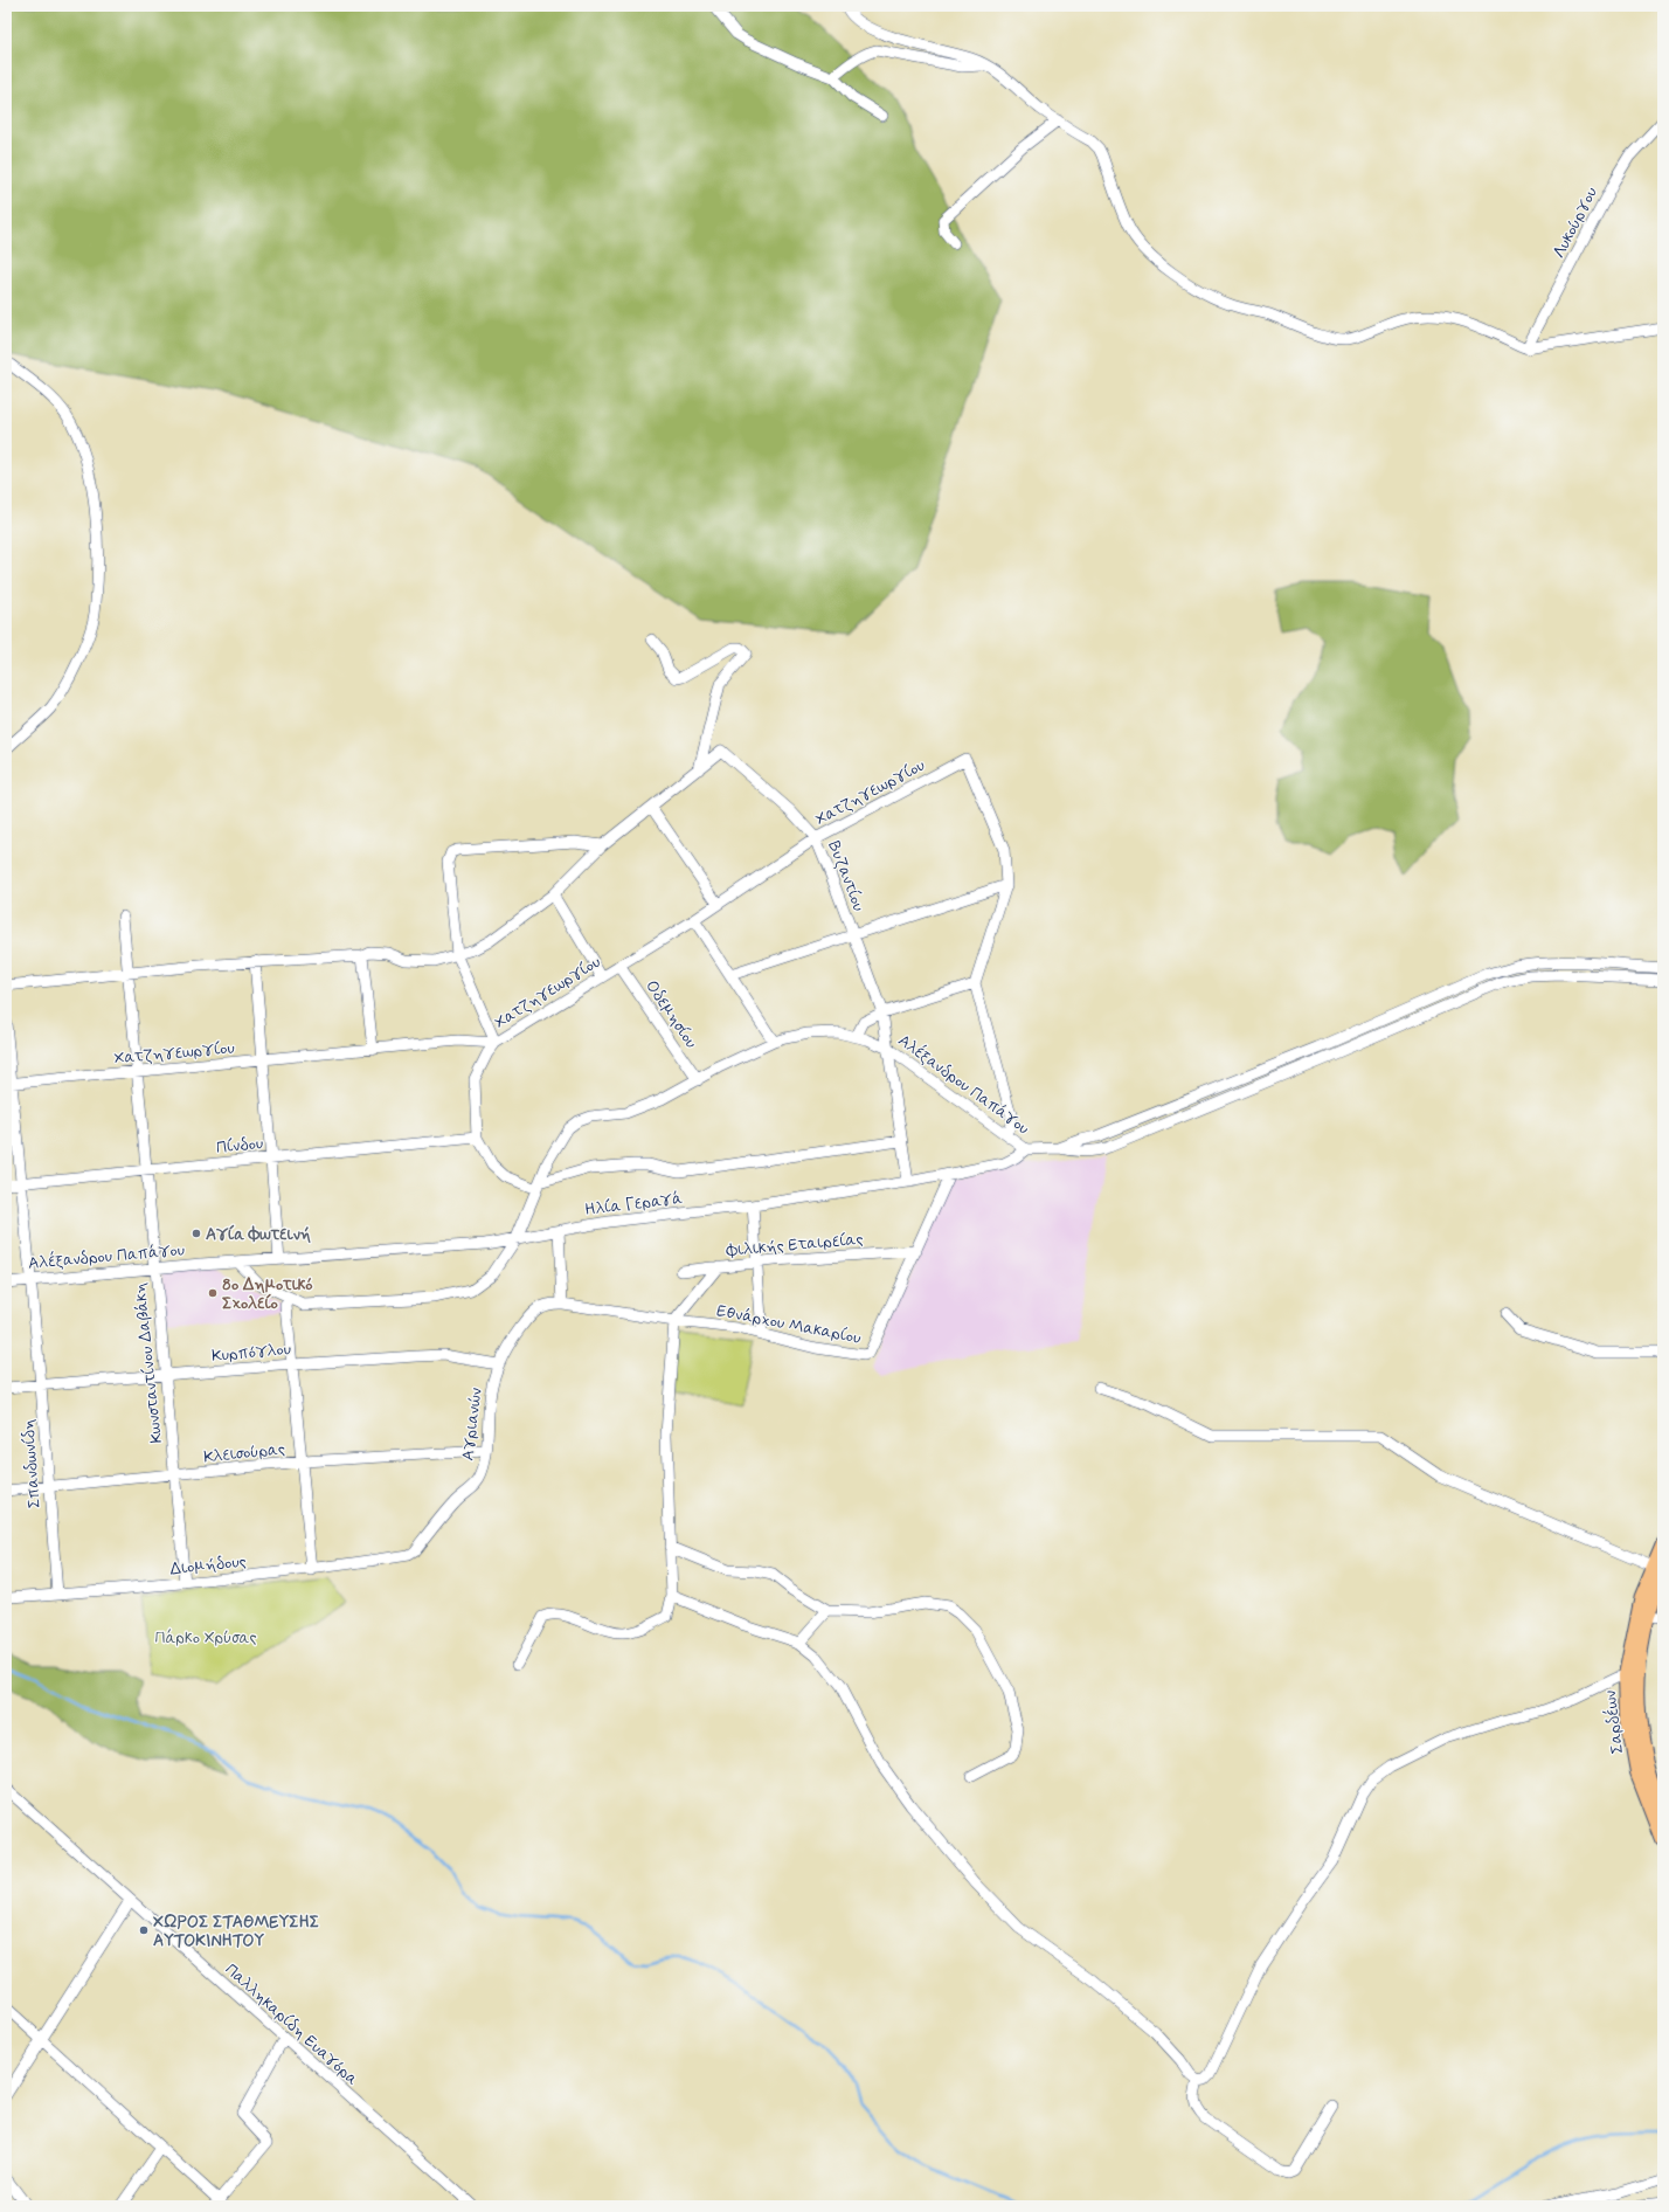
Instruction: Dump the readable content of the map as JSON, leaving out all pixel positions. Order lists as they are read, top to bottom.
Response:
{
  "streets": {
    "main road": ["Σαρδέων"],
    "street": [
      "Λυκούργου",
      "Χατζηγεωργίου",
      "Βυζαντίου",
      "Οδεμησίου",
      "Αλέξανδρου Παπάγου",
      "Πίνδου",
      "Ηλία Γεραγά",
      "Φιλικής Εταιρείας",
      "Εθνάρχου Μακαρίου",
      "Κυρπόγλου",
      "Κωνσταντίνου Δαβάκη",
      "Αγριανών",
      "Κλεισούρας",
      "Σπανδωνίδη",
      "Διομήδους",
      "Παλληκαρίδη Ευαγόρα"
    ]
  },
  "crossings": [
    ["Χατζηγεωργίου", "Βυζαντίου"],
    ["Χατζηγεωργίου", "Οδεμησίου"],
    ["Χατζηγεωργίου", "Κωνσταντίνου Δαβάκη"],
    ["Χατζηγεωργίου", "Σπανδωνίδη"],
    ["Βυζαντίου", "Αλέξανδρου Παπάγου"],
    ["Βυζαντίου", "Ηλία Γεραγά"],
    ["Οδεμησίου", "Αλέξανδρου Παπάγου"],
    ["Αλέξανδρου Παπάγου", "Ηλία Γεραγά"],
    ["Αλέξανδρου Παπάγου", "Κωνσταντίνου Δαβάκη"],
    ["Αλέξανδρου Παπάγου", "Σπανδωνίδη"],
    ["Πίνδου", "Κωνσταντίνου Δαβάκη"],
    ["Πίνδου", "Σπανδωνίδη"],
    ["Ηλία Γεραγά", "Εθνάρχου Μακαρίου"],
    ["Φιλικής Εταιρείας", "Εθνάρχου Μακαρίου"],
    ["Εθνάρχου Μακαρίου", "Αγριανών"],
    ["Κυρπόγλου", "Κωνσταντίνου Δαβάκη"],
    ["Κυρπόγλου", "Αγριανών"],
    ["Κυρπόγλου", "Σπανδωνίδη"],
    ["Κωνσταντίνου Δαβάκη", "Κλεισούρας"],
    ["Κωνσταντίνου Δαβάκη", "Διομήδους"],
    ["Αγριανών", "Κλεισούρας"],
    ["Αγριανών", "Διομήδους"],
    ["Κλεισούρας", "Σπανδωνίδη"],
    ["Σπανδωνίδη", "Διομήδους"]
  ],
  "parks": ["Πάρκο Χρύσας"],
  "places": ["Αγία Φωτεινή", "8ο Δημοτικό Σχολείο", "ΧΩΡΟΣ ΣΤΑΘΜΕΥΣΗΣ ΑΥΤΟΚΙΝΗΤΟΥ"]
}
